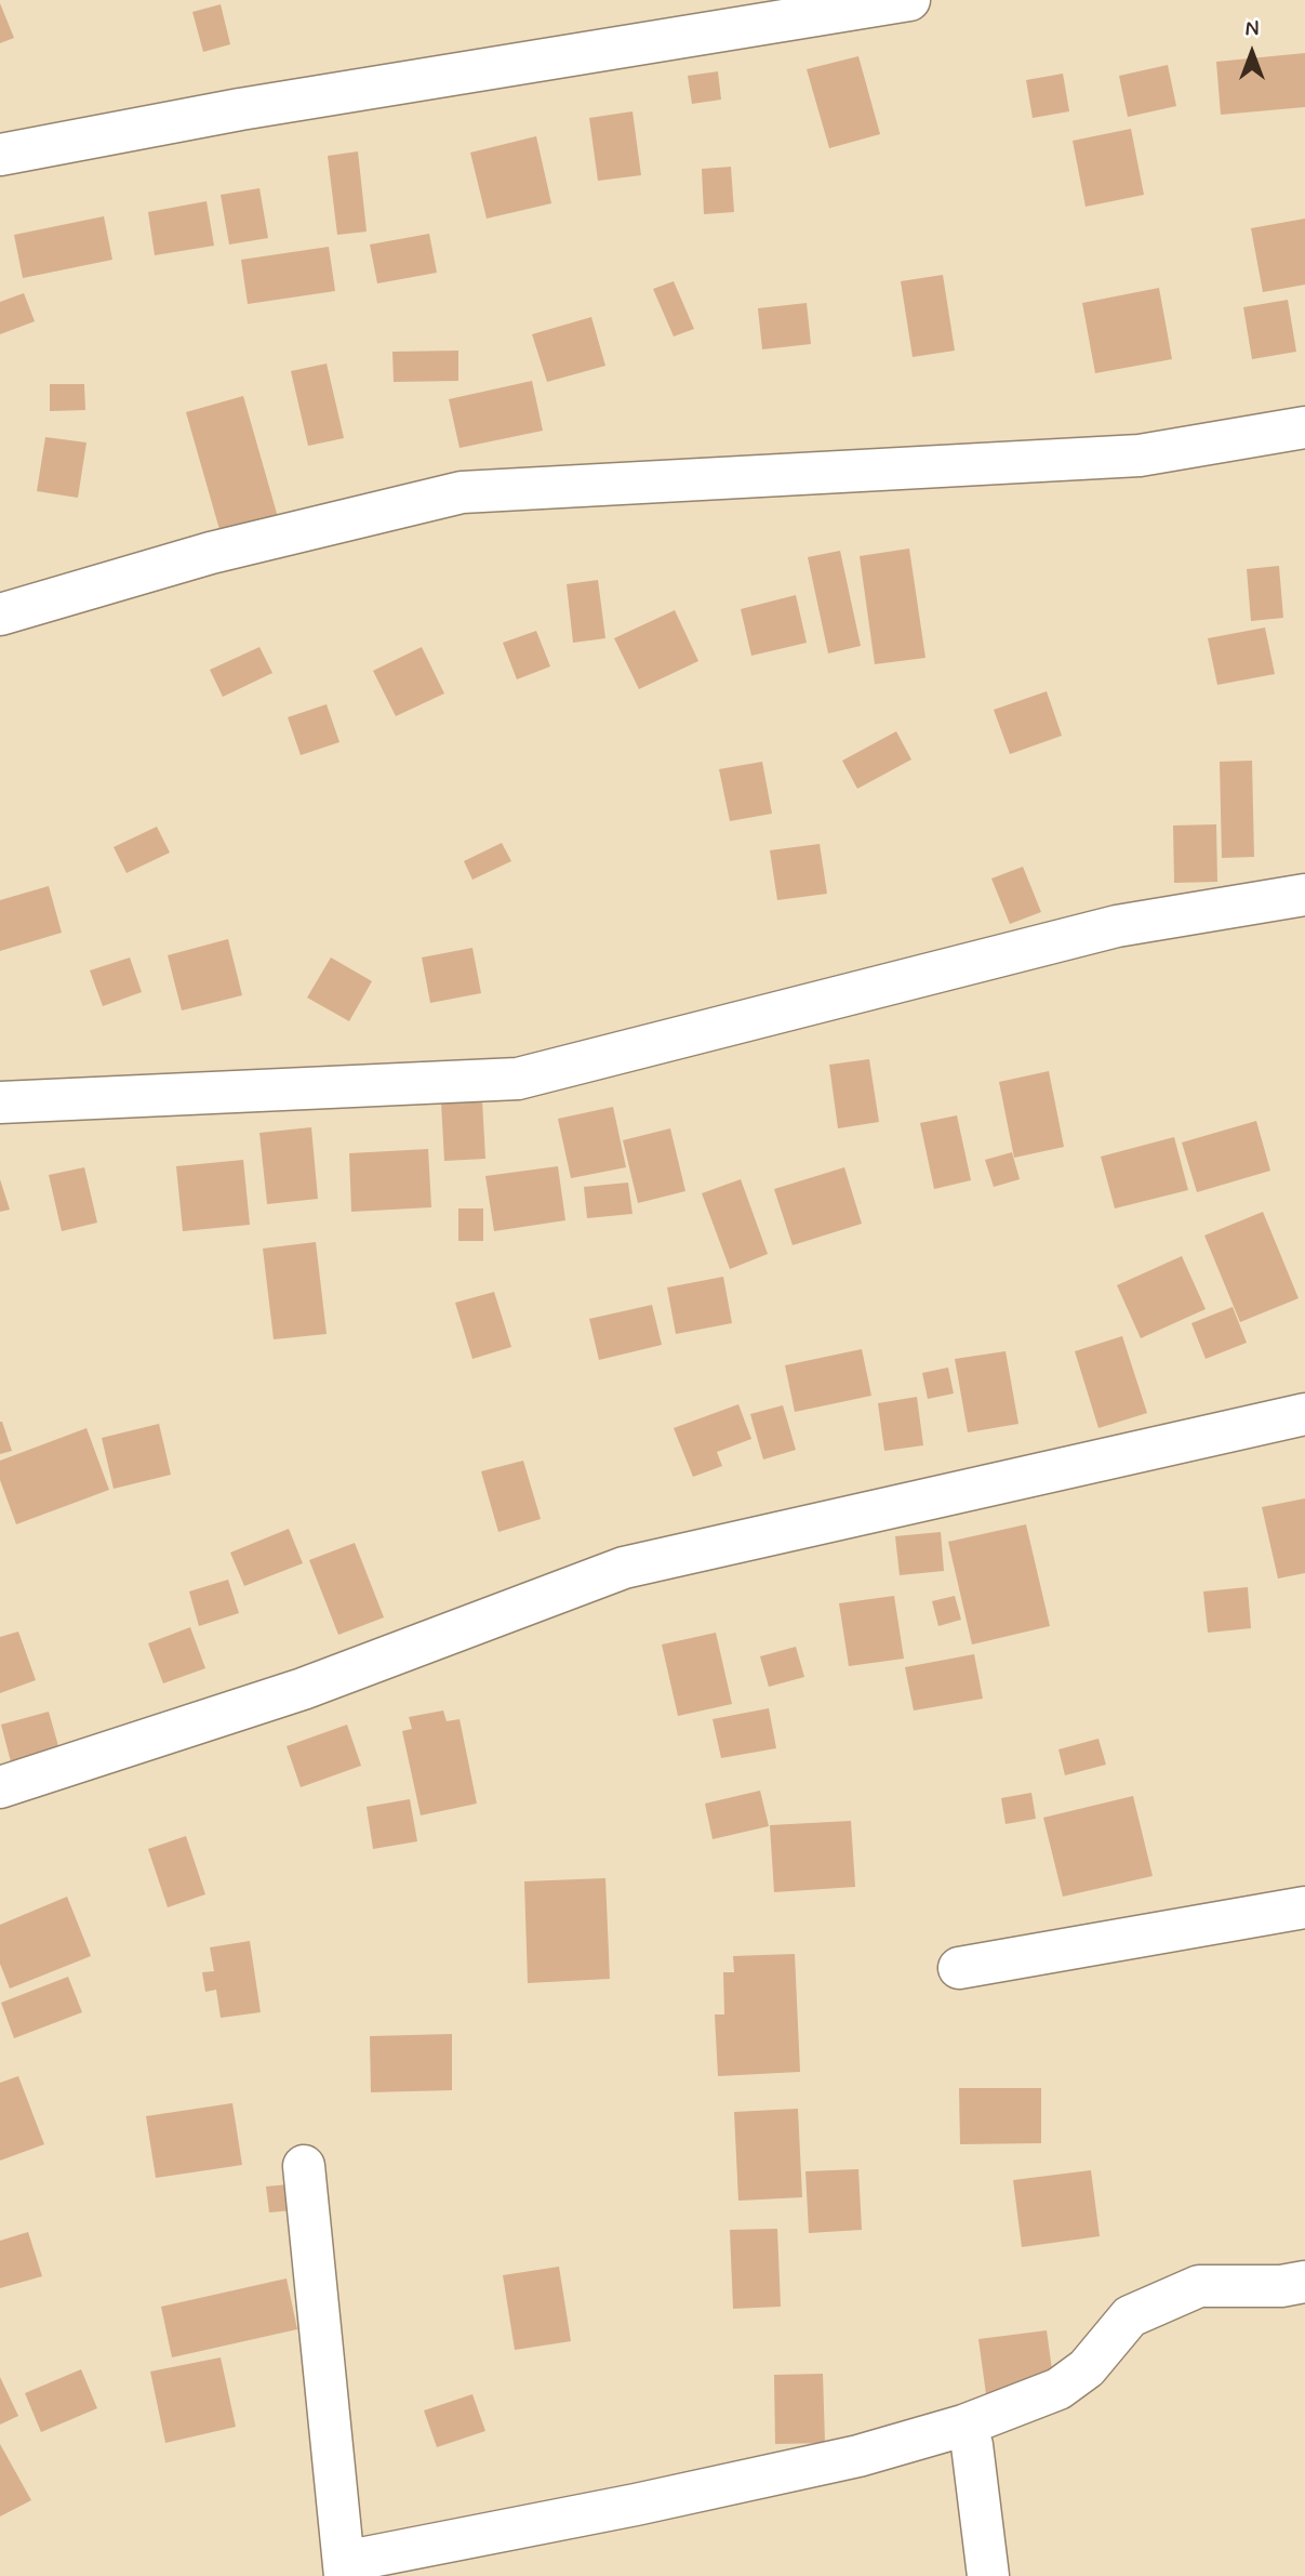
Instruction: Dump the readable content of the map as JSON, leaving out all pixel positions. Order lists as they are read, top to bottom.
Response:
{
  "north": "top"
}
